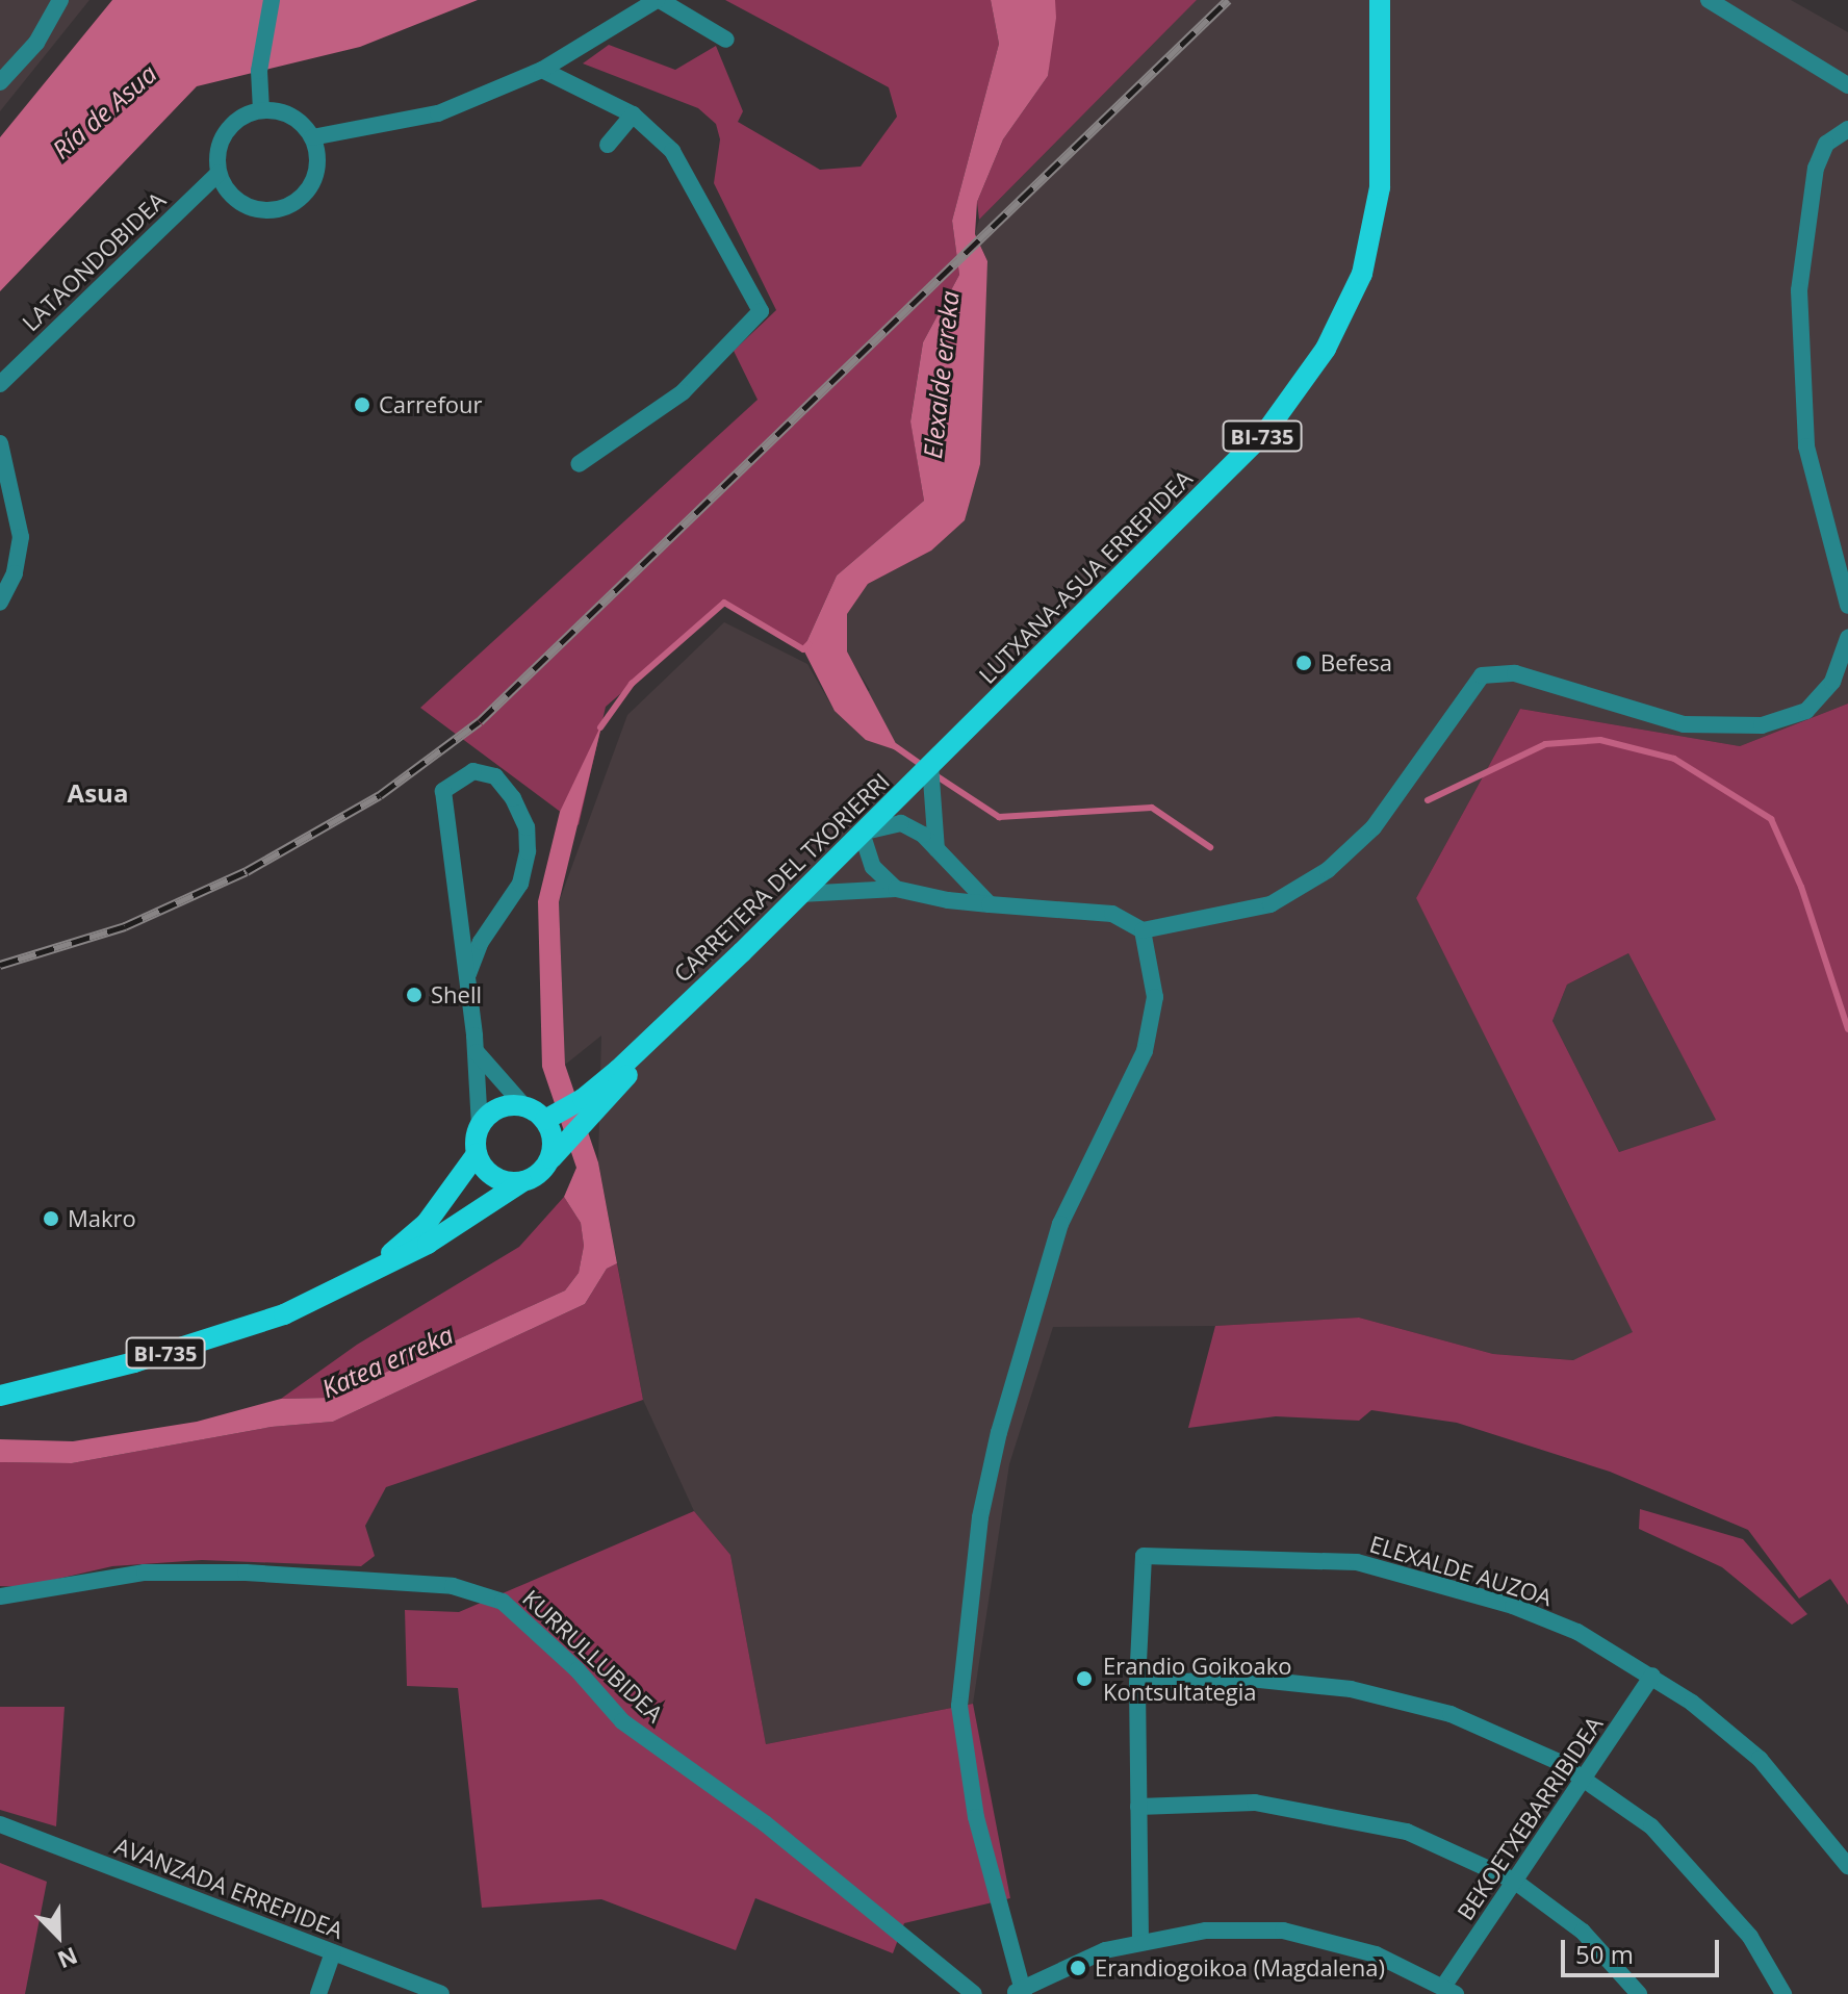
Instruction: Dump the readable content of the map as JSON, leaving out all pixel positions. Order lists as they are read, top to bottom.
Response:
{
  "streets": {
    "main road": ["BI-735", "LUTXANA-ASUA ERREPIDEA", "CARRETERA DEL TXORIERRI"],
    "street": [
      "LATAONDOBIDEA",
      "ELEXALDE AUZOA",
      "KURRULLUBIDEA",
      "BEKOETXEBARRIBIDEA",
      "AVANZADA ERREPIDEA"
    ]
  },
  "crossings": [
    ["BI-735", "CARRETERA DEL TXORIERRI"],
    ["LUTXANA-ASUA ERREPIDEA", "CARRETERA DEL TXORIERRI"],
    ["ELEXALDE AUZOA", "BEKOETXEBARRIBIDEA"]
  ],
  "districts": ["Asua"],
  "water": ["Ría de Asua", "Elexalde erreka", "Katea erreka"],
  "places": [
    "Carrefour",
    "Befesa",
    "Shell",
    "Makro",
    "Erandio Goikoako Kontsultategia",
    "Erandiogoikoa (Magdalena)"
  ],
  "scale_bar": "50 m",
  "north": "bottom right"
}
